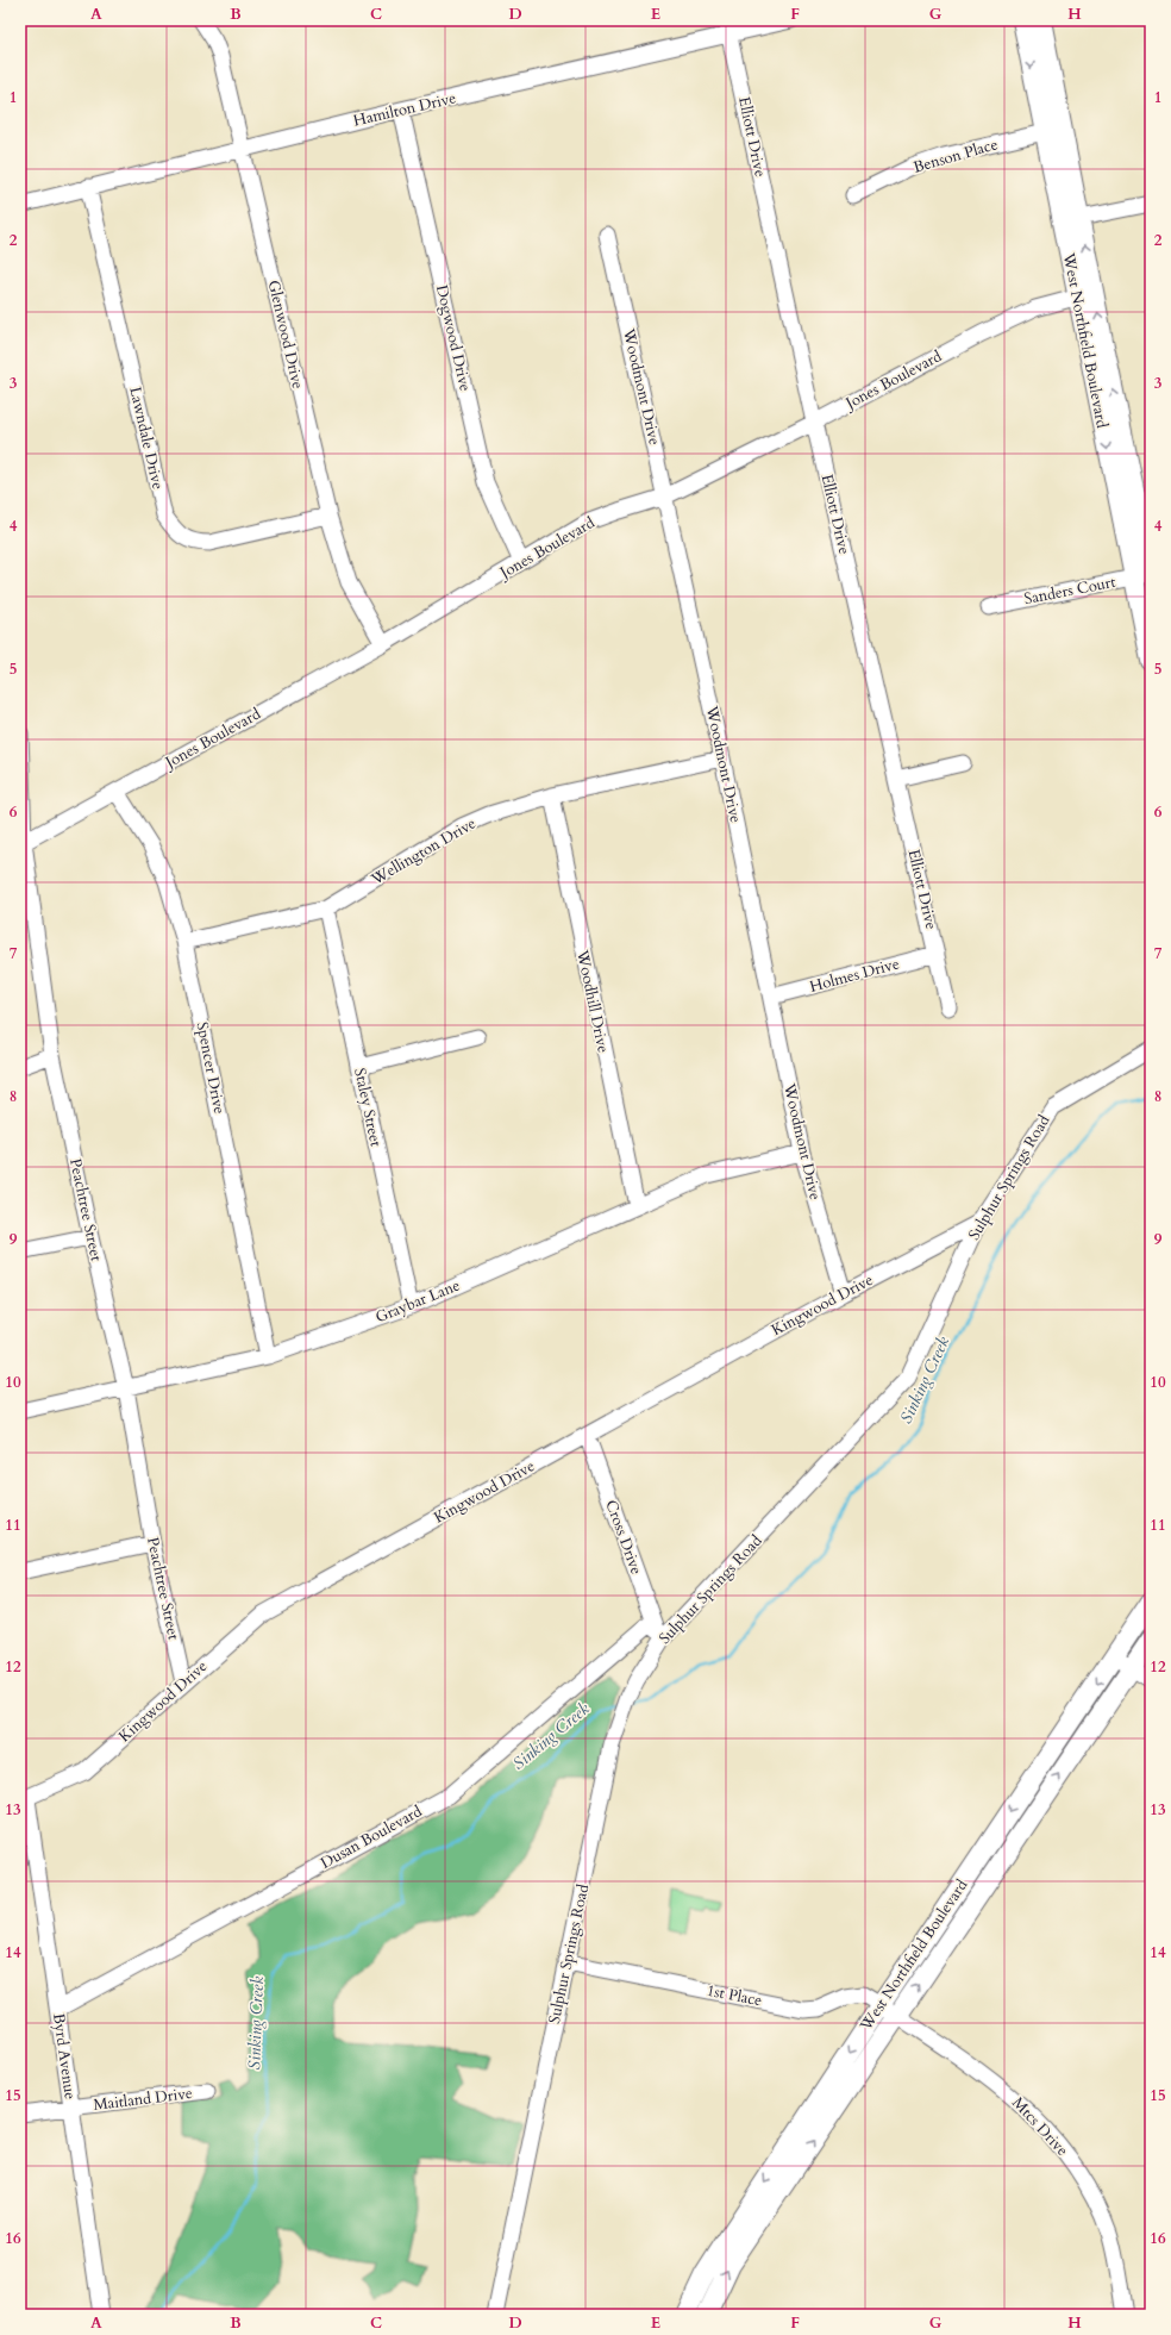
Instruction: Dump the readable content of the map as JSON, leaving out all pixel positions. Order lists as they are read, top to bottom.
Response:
{
  "streets": {
    "main road": ["West Northfield Boulevard"],
    "street": [
      "Hamilton Drive",
      "Elliott Drive",
      "Benson Place",
      "Glenwood Drive",
      "Dogwood Drive",
      "Jones Boulevard",
      "Woodmont Drive",
      "Lawndale Drive",
      "Sanders Court",
      "Wellington Drive",
      "Holmes Drive",
      "Woodhill Drive",
      "Spencer Drive",
      "Staley Street",
      "Sulphur Springs Road",
      "Peachtree Street",
      "Graybar Lane",
      "Kingwood Drive",
      "Cross Drive",
      "Dusan Boulevard",
      "1st Place",
      "Byrd Avenue",
      "Maitland Drive",
      "Mtcs Drive"
    ]
  },
  "crossings": [
    ["Hamilton Drive", "Elliott Drive"],
    ["Hamilton Drive", "Glenwood Drive"],
    ["Hamilton Drive", "Dogwood Drive"],
    ["Hamilton Drive", "Lawndale Drive"],
    ["Elliott Drive", "Jones Boulevard"],
    ["Elliott Drive", "Holmes Drive"],
    ["Benson Place", "West Northfield Boulevard"],
    ["Glenwood Drive", "Jones Boulevard"],
    ["Glenwood Drive", "Lawndale Drive"],
    ["Dogwood Drive", "Jones Boulevard"],
    ["West Northfield Boulevard", "Jones Boulevard"],
    ["West Northfield Boulevard", "Sanders Court"],
    ["West Northfield Boulevard", "1st Place"],
    ["West Northfield Boulevard", "Mtcs Drive"],
    ["Jones Boulevard", "Woodmont Drive"],
    ["Jones Boulevard", "Spencer Drive"],
    ["Jones Boulevard", "Peachtree Street"],
    ["Woodmont Drive", "Wellington Drive"],
    ["Woodmont Drive", "Holmes Drive"],
    ["Woodmont Drive", "Graybar Lane"],
    ["Woodmont Drive", "Kingwood Drive"],
    ["Wellington Drive", "Woodhill Drive"],
    ["Wellington Drive", "Spencer Drive"],
    ["Wellington Drive", "Staley Street"],
    ["Woodhill Drive", "Graybar Lane"],
    ["Spencer Drive", "Graybar Lane"],
    ["Staley Street", "Graybar Lane"],
    ["Sulphur Springs Road", "Kingwood Drive"],
    ["Sulphur Springs Road", "Cross Drive"],
    ["Sulphur Springs Road", "1st Place"],
    ["Peachtree Street", "Graybar Lane"],
    ["Peachtree Street", "Kingwood Drive"],
    ["Kingwood Drive", "Cross Drive"],
    ["Kingwood Drive", "Byrd Avenue"],
    ["Cross Drive", "Dusan Boulevard"],
    ["Dusan Boulevard", "Byrd Avenue"],
    ["1st Place", "Mtcs Drive"],
    ["Byrd Avenue", "Maitland Drive"]
  ],
  "water": ["Sinking Creek"],
  "grid": {
    "columns": [
      "A",
      "B",
      "C",
      "D",
      "E",
      "F",
      "G",
      "H"
    ],
    "rows": [
      "1",
      "2",
      "3",
      "4",
      "5",
      "6",
      "7",
      "8",
      "9",
      "10",
      "11",
      "12",
      "13",
      "14",
      "15",
      "16"
    ]
  }
}
